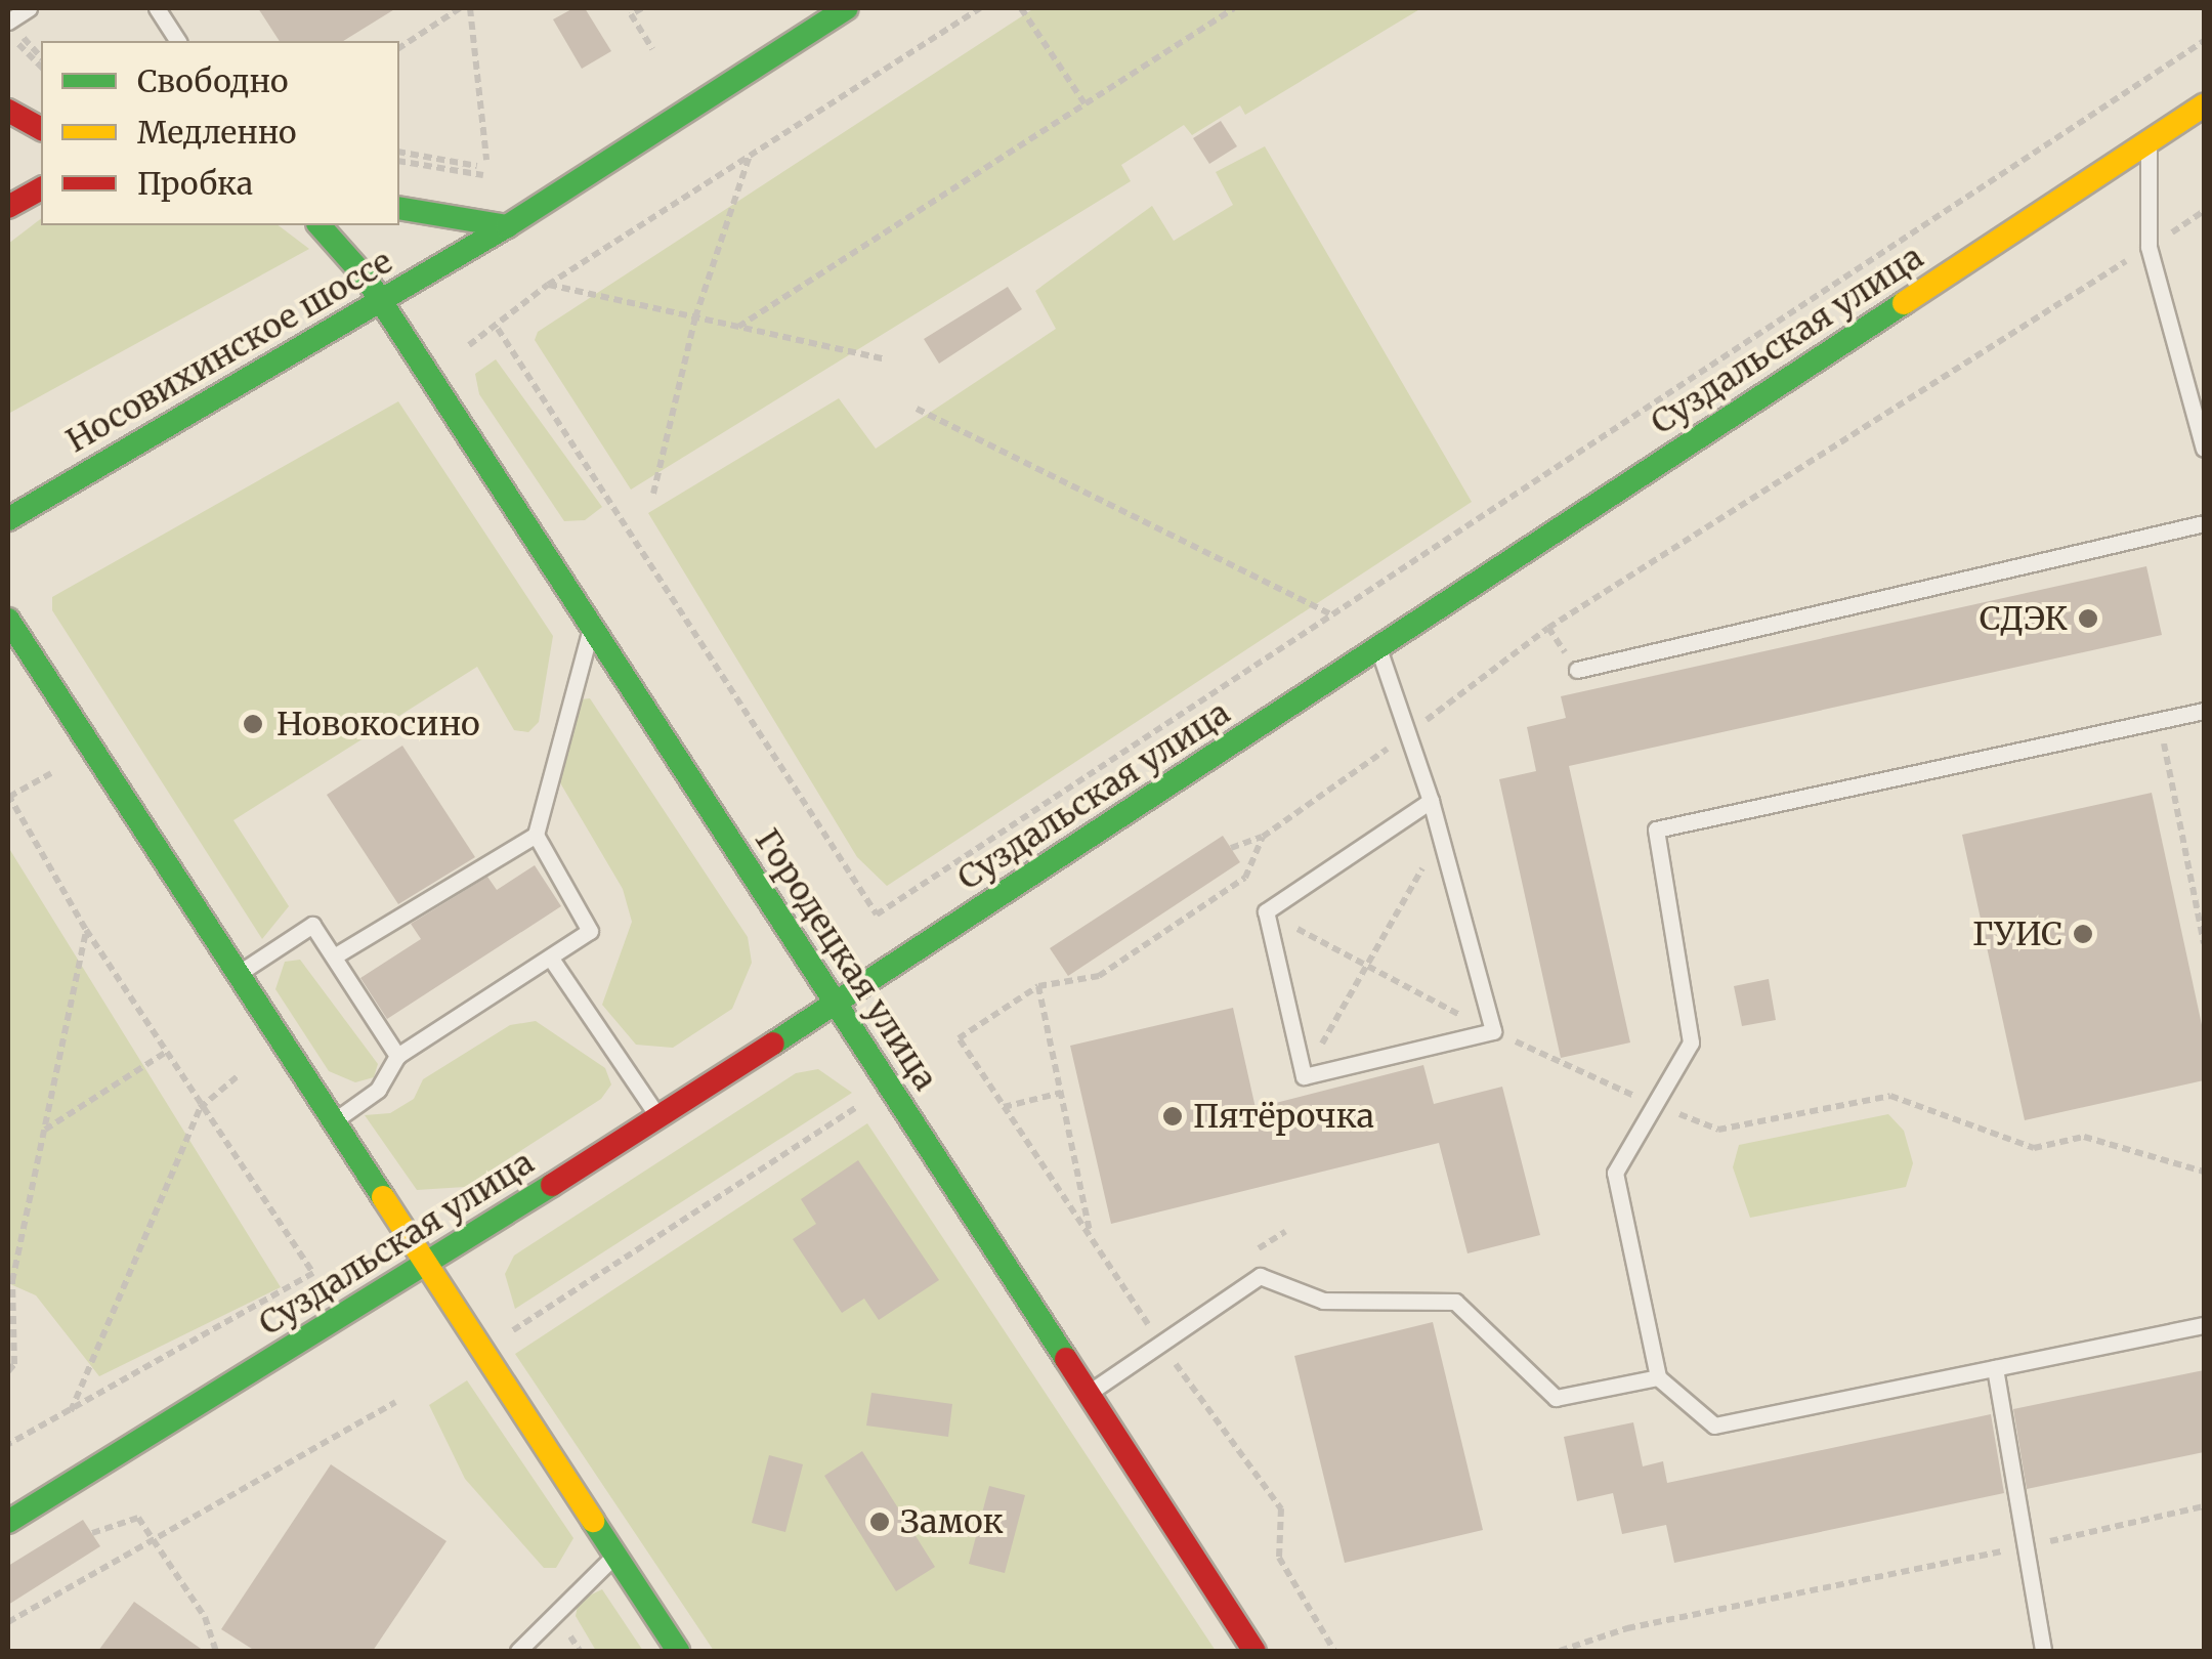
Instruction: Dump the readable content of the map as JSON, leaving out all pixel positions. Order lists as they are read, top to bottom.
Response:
{
  "streets": {
    "street": ["Суздальская улица", "Носовихинское шоссе", "Городецкая улица"]
  },
  "crossings": [
    ["Суздальская улица", "Городецкая улица"],
    ["Носовихинское шоссе", "Городецкая улица"]
  ],
  "places": [
    "СДЭК",
    "Новокосино",
    "ГУИС",
    "Пятёрочка",
    "Замок"
  ],
  "legend": ["Свободно", "Медленно", "Пробка"]
}
